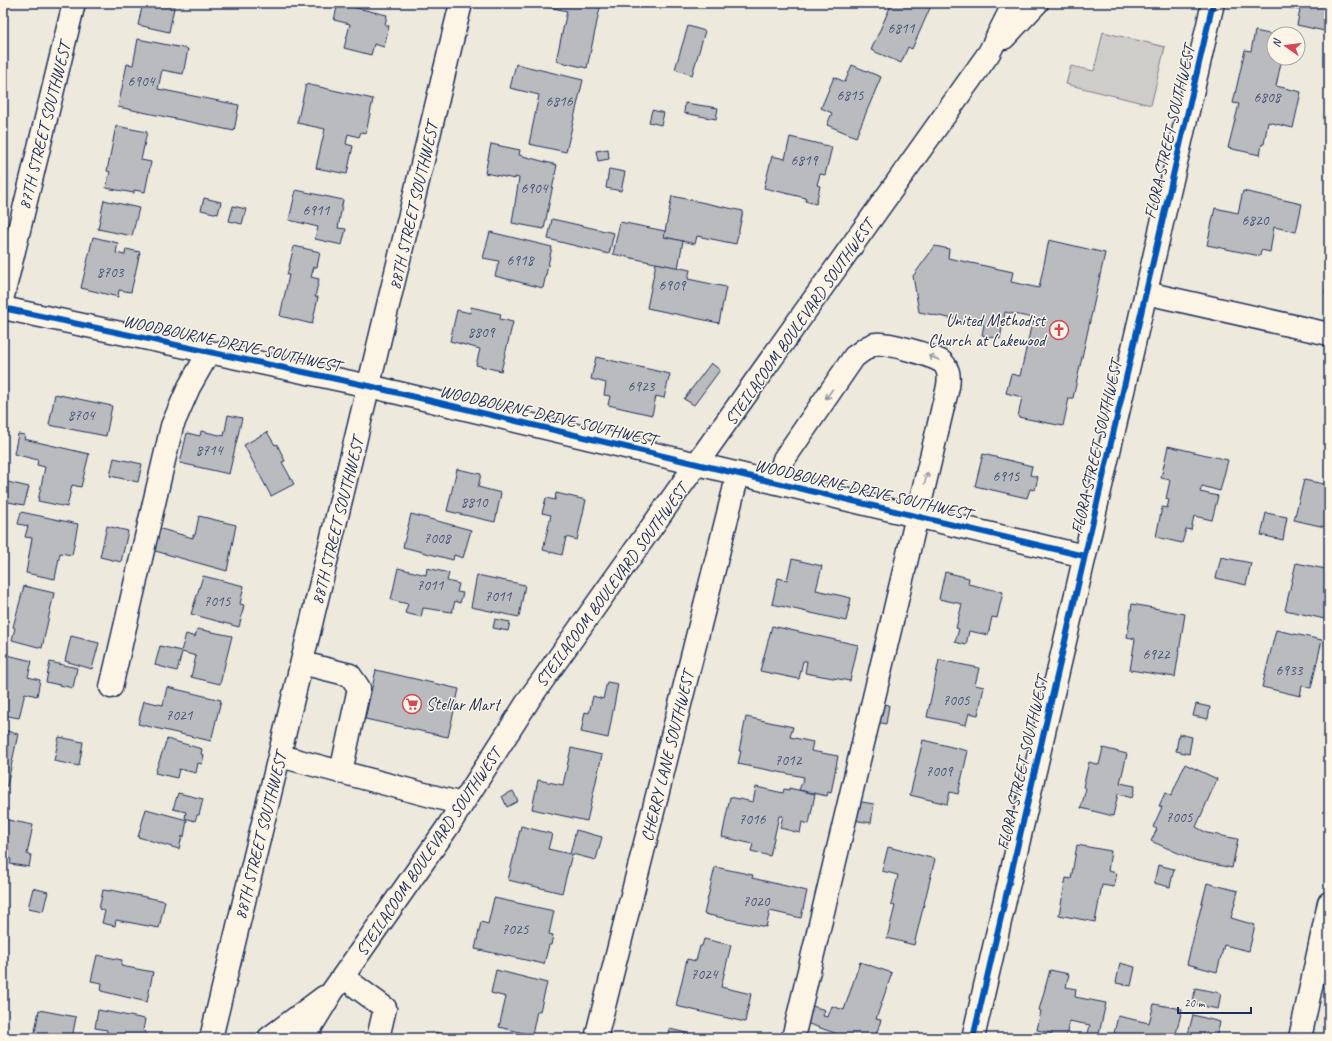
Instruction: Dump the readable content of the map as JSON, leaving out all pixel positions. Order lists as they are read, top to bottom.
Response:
{
  "streets": {
    "street": [
      "87TH STREET SOUTHWEST",
      "FLORA STREET SOUTHWEST",
      "88TH STREET SOUTHWEST",
      "STEILACOOM BOULEVARD SOUTHWEST",
      "WOODBOURNE DRIVE SOUTHWEST",
      "CHERRY LANE SOUTHWEST"
    ]
  },
  "crossings": [
    ["FLORA STREET SOUTHWEST", "WOODBOURNE DRIVE SOUTHWEST"],
    ["88TH STREET SOUTHWEST", "WOODBOURNE DRIVE SOUTHWEST"],
    ["STEILACOOM BOULEVARD SOUTHWEST", "WOODBOURNE DRIVE SOUTHWEST"],
    ["WOODBOURNE DRIVE SOUTHWEST", "CHERRY LANE SOUTHWEST"]
  ],
  "places": {
    "church": ["United Methodist Church at Lakewood"],
    "supermarket": ["Stellar Mart"]
  },
  "house_numbers": [
    "6811",
    "6904",
    "6815",
    "6808",
    "6816",
    "6819",
    "6904",
    "6911",
    "6820",
    "6918",
    "8703",
    "6909",
    "8809",
    "6923",
    "8704",
    "8714",
    "6915",
    "8810",
    "7008",
    "7011",
    "7011",
    "7015",
    "6922",
    "6933",
    "7005",
    "7021",
    "7012",
    "7009",
    "7005",
    "7016",
    "7020",
    "7025",
    "7024"
  ],
  "scale_bar": "20 m",
  "north": "left"
}
